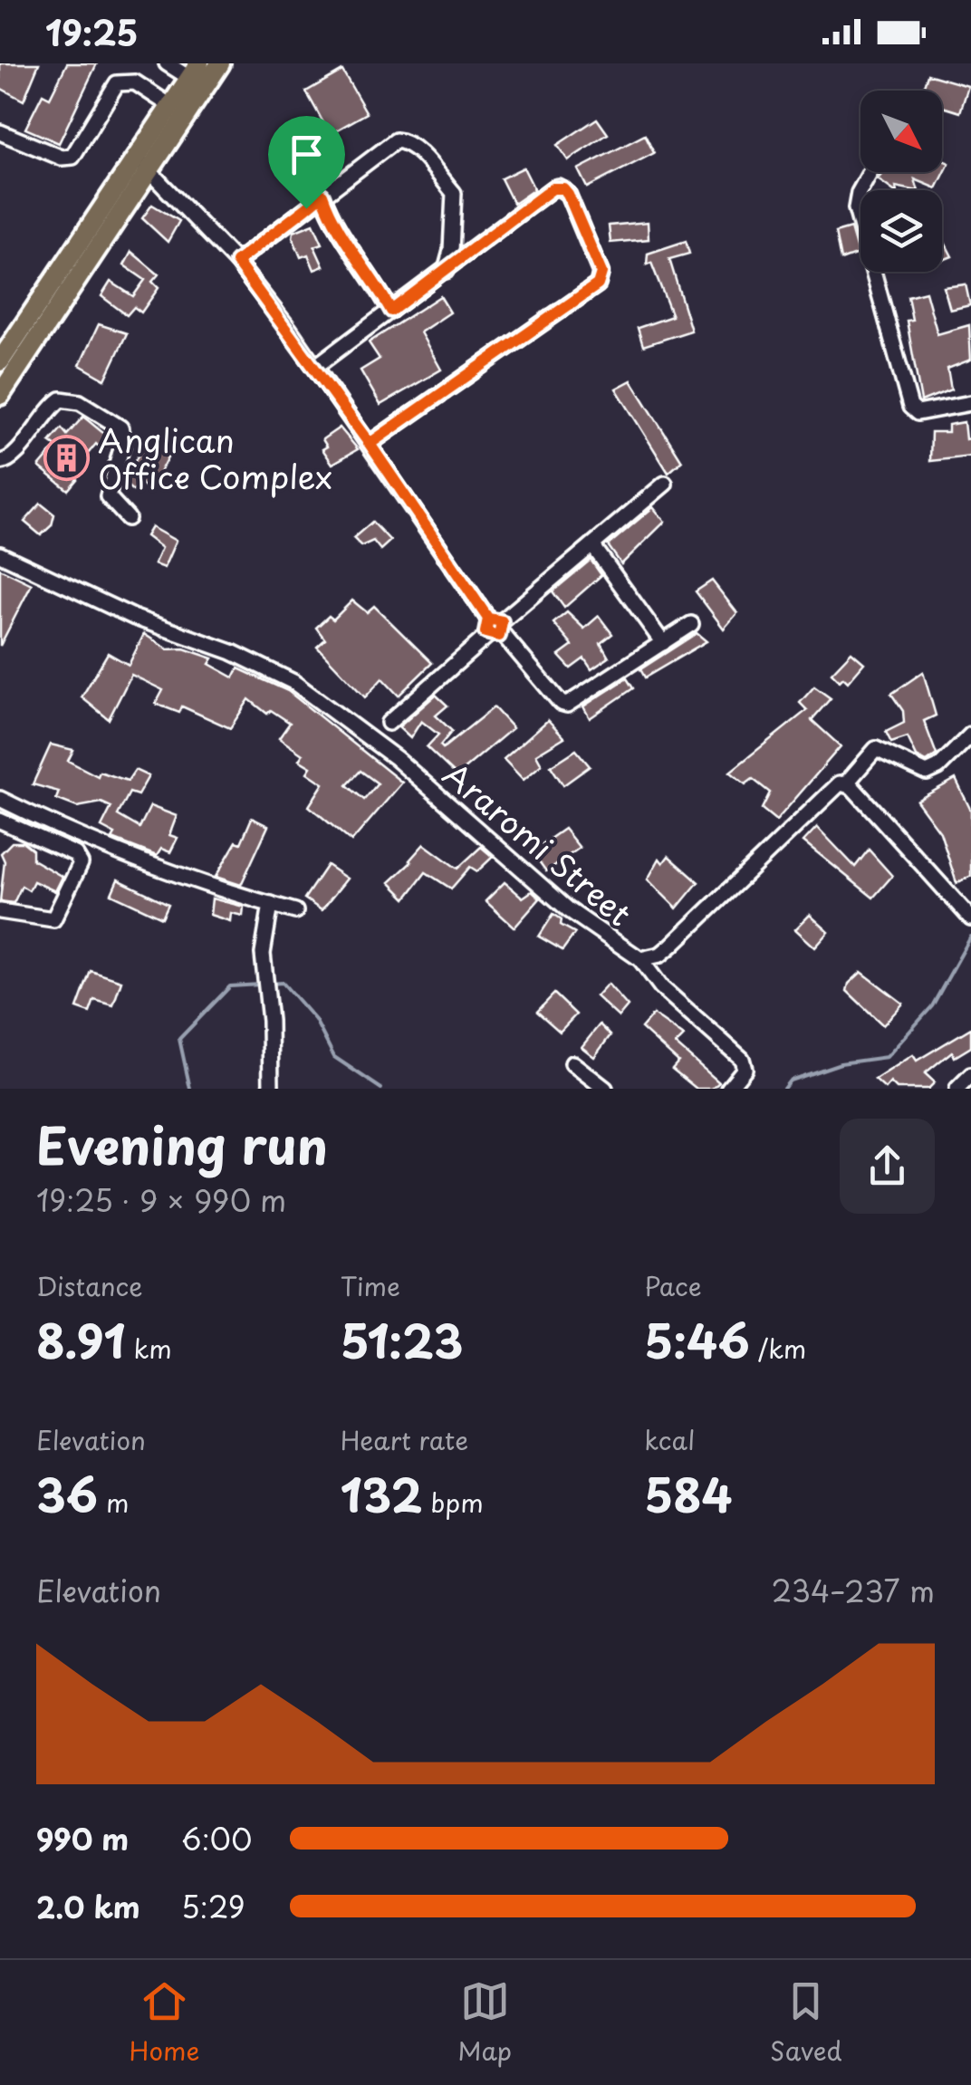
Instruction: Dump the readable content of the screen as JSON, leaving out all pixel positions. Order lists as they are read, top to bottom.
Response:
{
  "streets": {
    "street": ["Araromi Street"]
  },
  "places": {
    "building": ["Anglican Office Complex"]
  },
  "north": "bottom right",
  "page": {
    "status": "19:25",
    "heading": ["Evening run", "19:25 · 9 × 990 m"],
    "stats": [
      ["Distance", "8.91 km"],
      ["Time", "51:23"],
      ["Pace", "5:46 /km"],
      ["Elevation", "36 m"],
      ["Heart rate", "132 bpm"],
      ["kcal", "584"]
    ],
    "chart": ["Elevation", "234–237 m"],
    "list": [
      {
        "name": "990 m",
        "note": "6:00"
      },
      {
        "name": "2.0 km",
        "note": "5:29"
      }
    ],
    "tabs": ["Home", "Map", "Saved"]
  }
}
